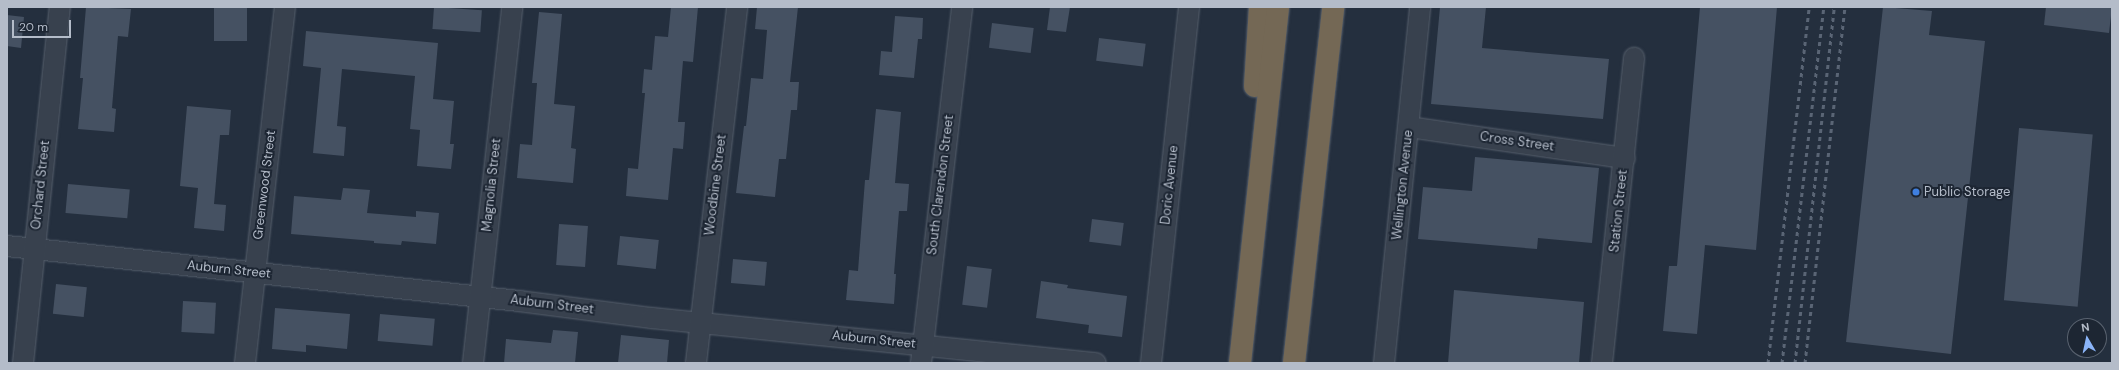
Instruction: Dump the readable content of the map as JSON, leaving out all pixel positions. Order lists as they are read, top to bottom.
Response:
{
  "streets": {
    "street": [
      "Cross Street",
      "Orchard Street",
      "Greenwood Street",
      "Magnolia Street",
      "Woodbine Street",
      "South Clarendon Street",
      "Doric Avenue",
      "Wellington Avenue",
      "Station Street",
      "Auburn Street"
    ]
  },
  "crossings": [
    ["Cross Street", "Wellington Avenue"],
    ["Cross Street", "Station Street"],
    ["Orchard Street", "Auburn Street"],
    ["Greenwood Street", "Auburn Street"],
    ["Magnolia Street", "Auburn Street"],
    ["Woodbine Street", "Auburn Street"],
    ["South Clarendon Street", "Auburn Street"]
  ],
  "places": ["Public Storage"],
  "scale_bar": "20 m",
  "north": "top"
}
